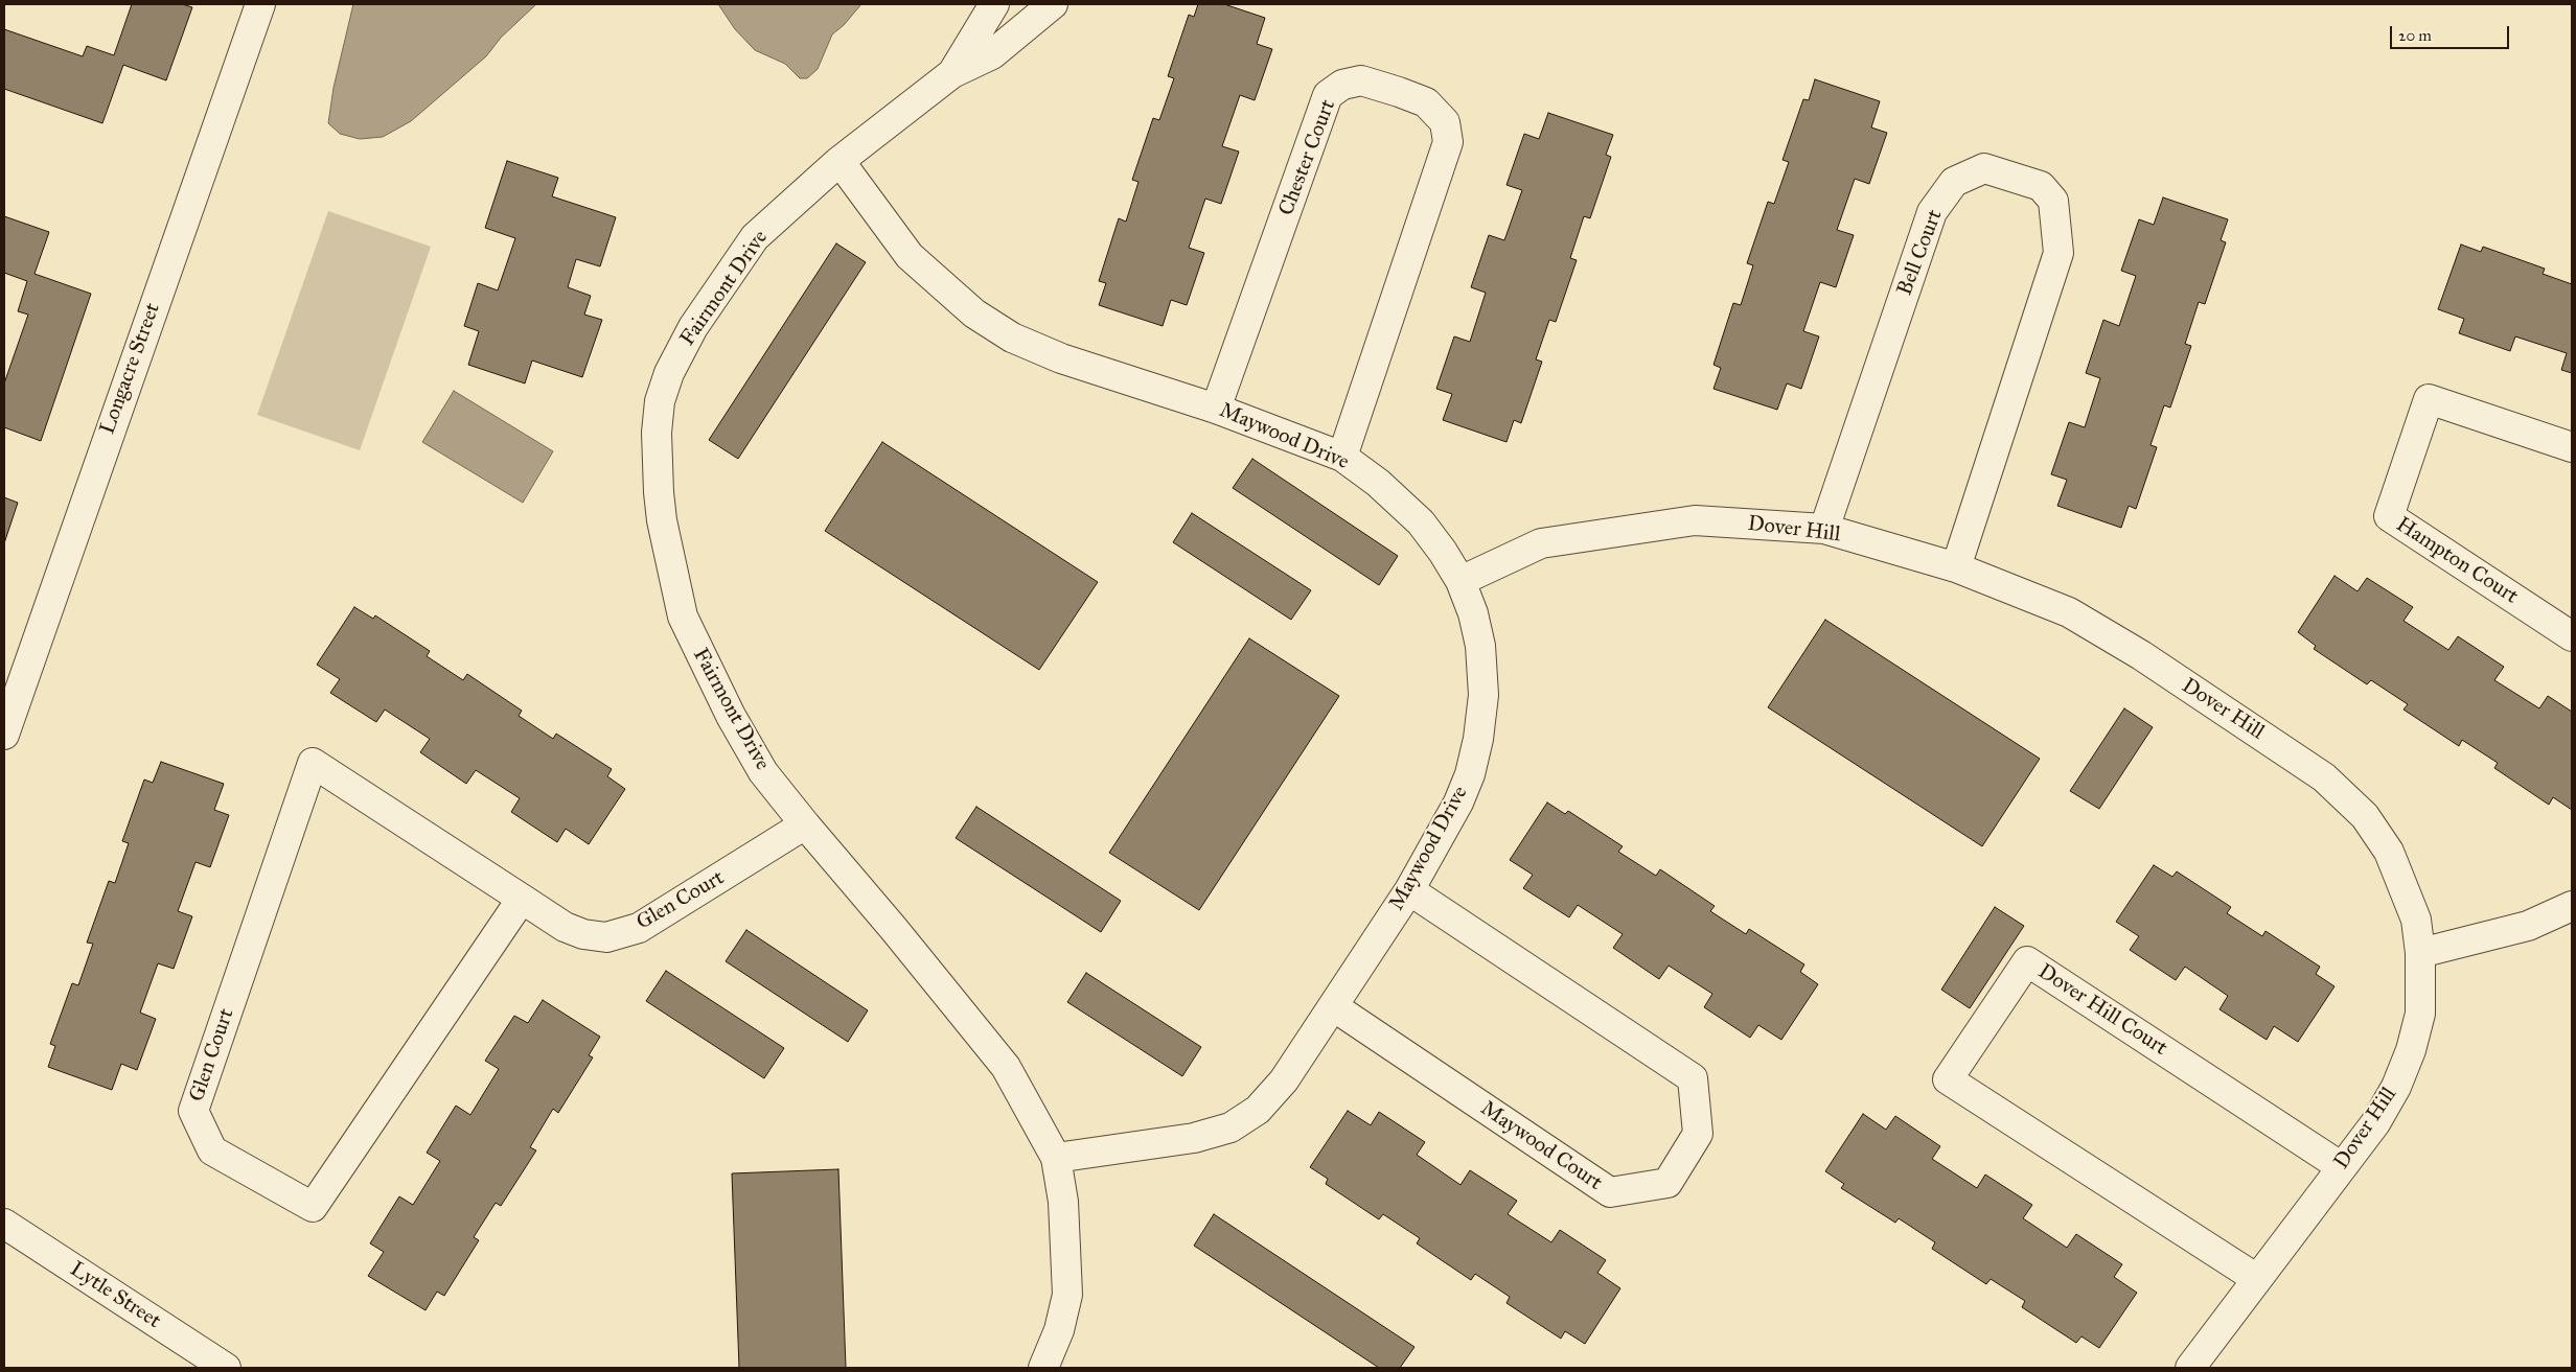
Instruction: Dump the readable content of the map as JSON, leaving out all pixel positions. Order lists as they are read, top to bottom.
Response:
{
  "streets": {
    "street": [
      "Chester Court",
      "Bell Court",
      "Fairmont Drive",
      "Longacre Street",
      "Maywood Drive",
      "Dover Hill",
      "Hampton Court",
      "Glen Court",
      "Dover Hill Court",
      "Maywood Court",
      "Lytle Street"
    ]
  },
  "crossings": [
    ["Chester Court", "Maywood Drive"],
    ["Bell Court", "Dover Hill"],
    ["Fairmont Drive", "Maywood Drive"],
    ["Fairmont Drive", "Glen Court"],
    ["Maywood Drive", "Dover Hill"],
    ["Maywood Drive", "Maywood Court"],
    ["Dover Hill", "Dover Hill Court"]
  ],
  "scale_bar": "20 m"
}
